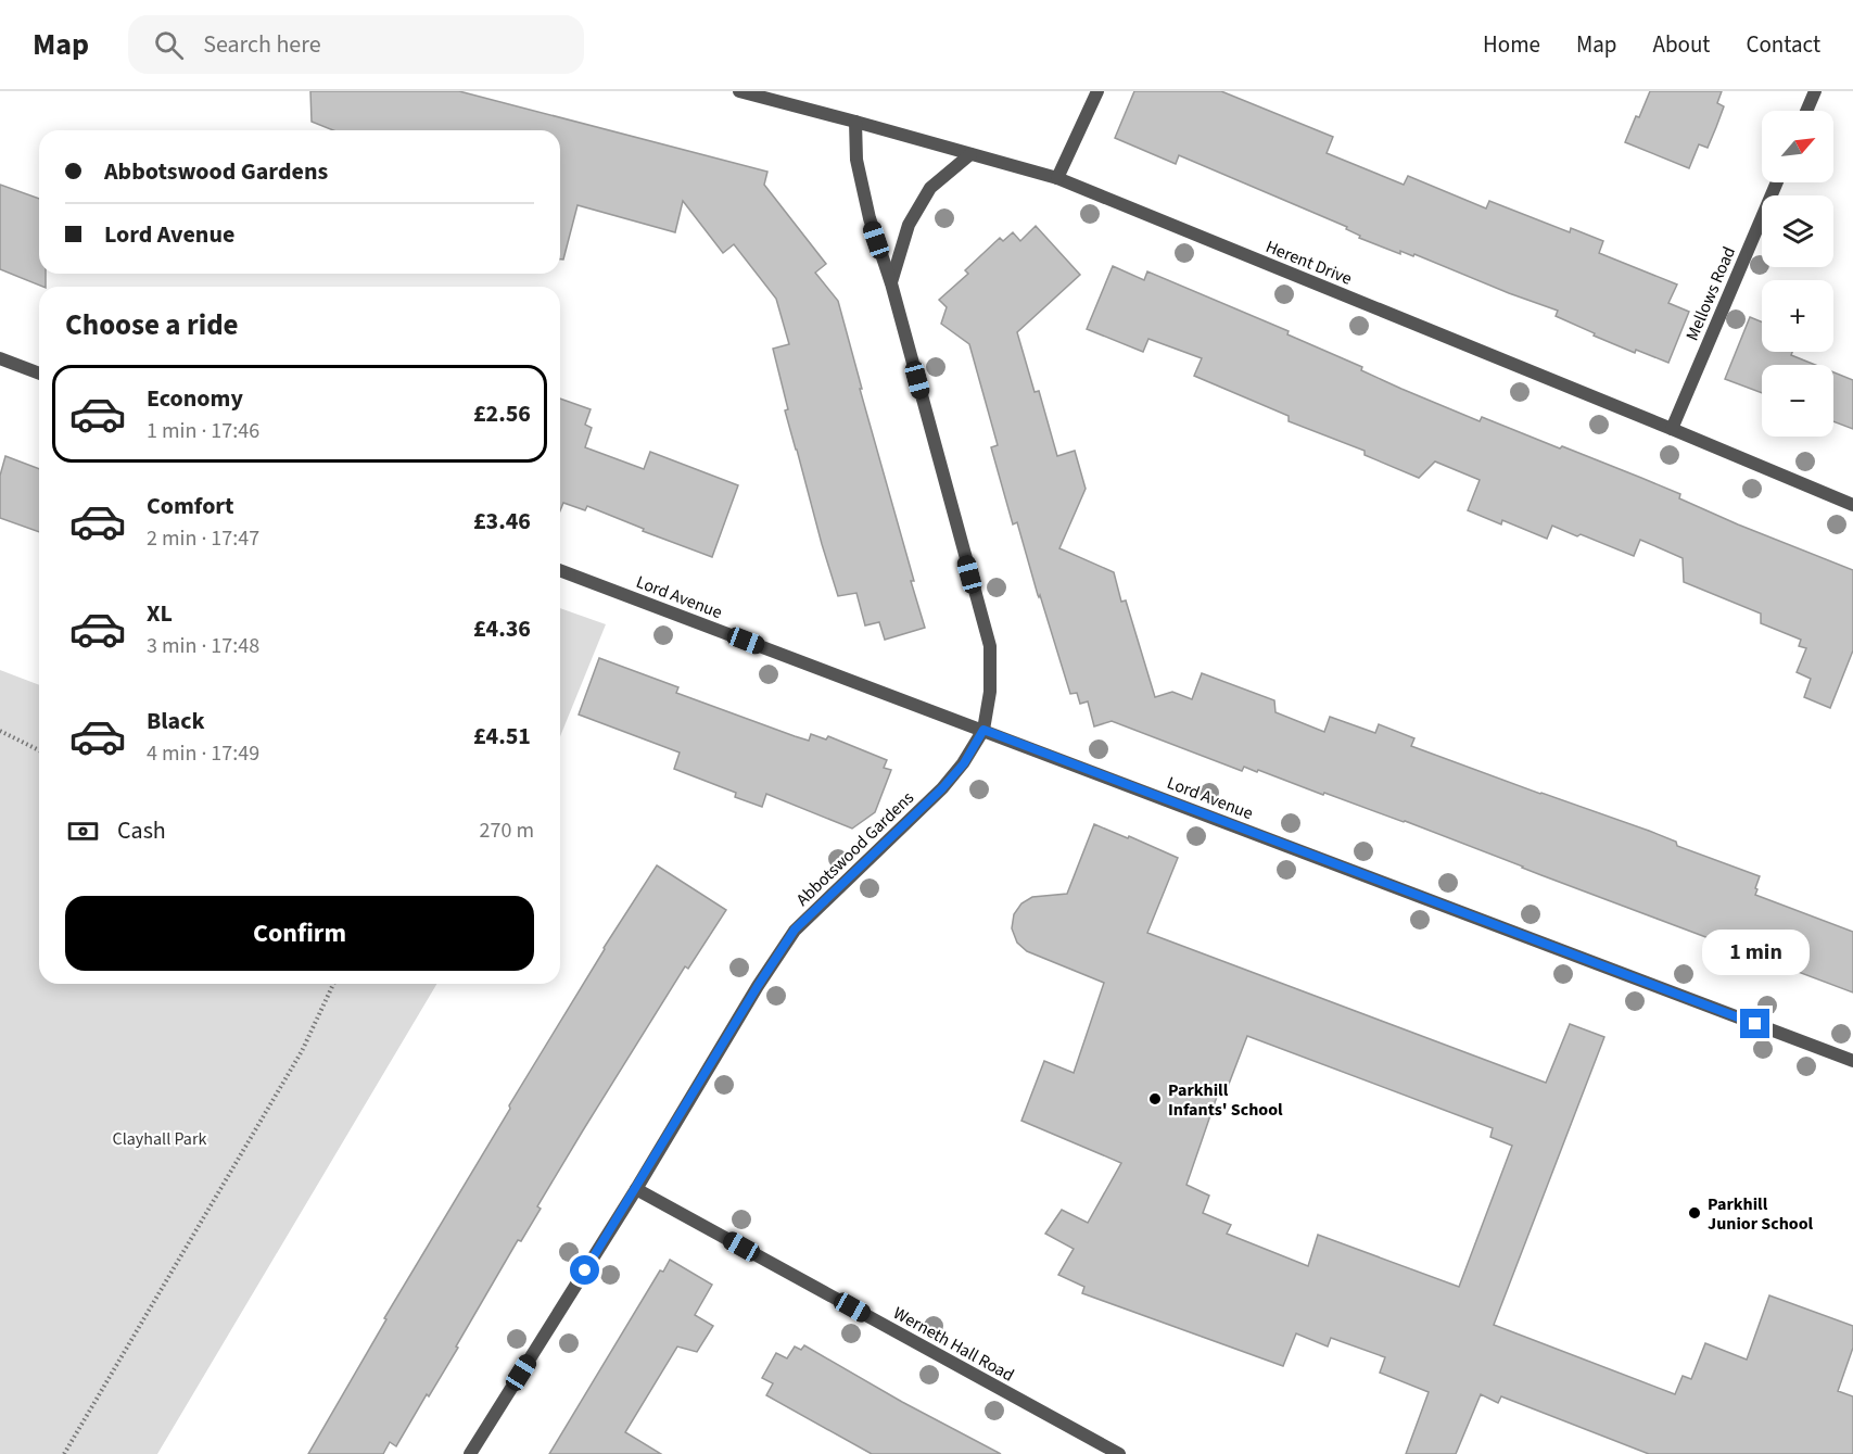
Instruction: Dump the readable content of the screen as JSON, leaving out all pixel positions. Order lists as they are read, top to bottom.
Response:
{
  "streets": {
    "street": [
      "Herent Drive",
      "Mellows Road",
      "Lord Avenue",
      "Abbotswood Gardens",
      "Werneth Hall Road"
    ]
  },
  "crossings": [
    ["Herent Drive", "Mellows Road"],
    ["Herent Drive", "Abbotswood Gardens"],
    ["Lord Avenue", "Abbotswood Gardens"],
    ["Abbotswood Gardens", "Werneth Hall Road"]
  ],
  "parks": ["Clayhall Park"],
  "places": ["Parkhill Infants' School", "Parkhill Junior School"],
  "north": "top right",
  "page": {
    "header": "Map",
    "search": "Search here",
    "nav": [
      "Home",
      "Map",
      "About",
      "Contact"
    ],
    "map_buttons": ["+", "−"],
    "banner": ["Abbotswood Gardens", "Lord Avenue"],
    "heading": "Choose a ride",
    "list": [
      {
        "name": "Economy",
        "note": "1 min · 17:46",
        "value": "£2.56"
      },
      {
        "name": "Comfort",
        "note": "2 min · 17:47",
        "value": "£3.46"
      },
      {
        "name": "XL",
        "note": "3 min · 17:48",
        "value": "£4.36"
      },
      {
        "name": "Black",
        "note": "4 min · 17:49",
        "value": "£4.51"
      }
    ],
    "pay": ["Cash", "270 m"],
    "buttons": "Confirm",
    "bubble": "1 min"
  }
}
